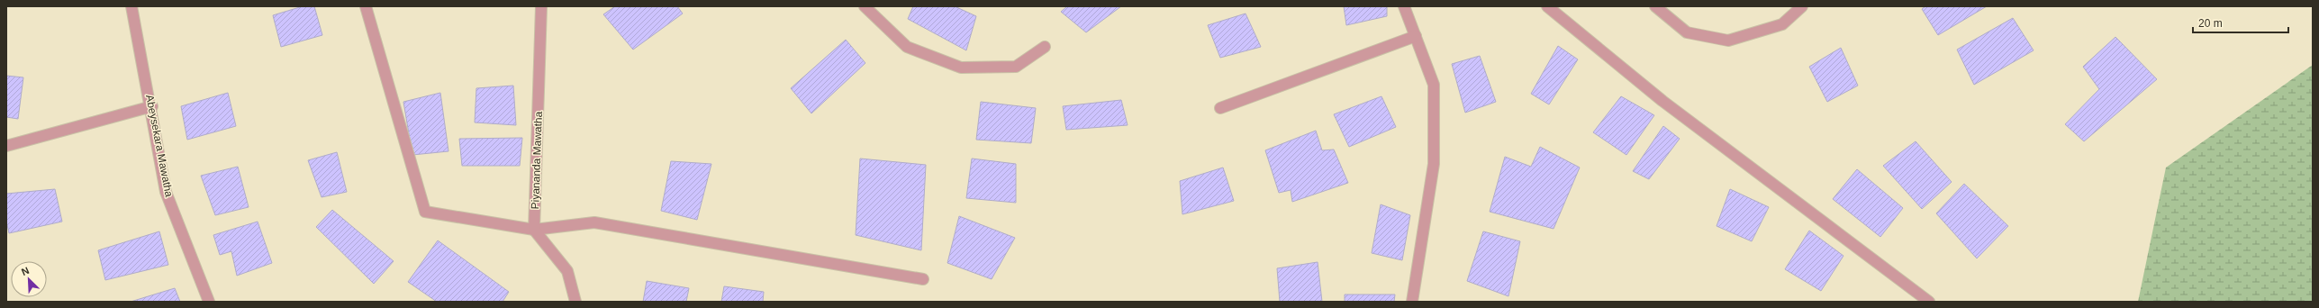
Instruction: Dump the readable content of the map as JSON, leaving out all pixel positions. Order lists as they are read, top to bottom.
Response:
{
  "streets": {
    "street": ["Abeysekara Mawatha", "Piyananda Mawatha"]
  },
  "scale_bar": "20 m",
  "north": "top left"
}
